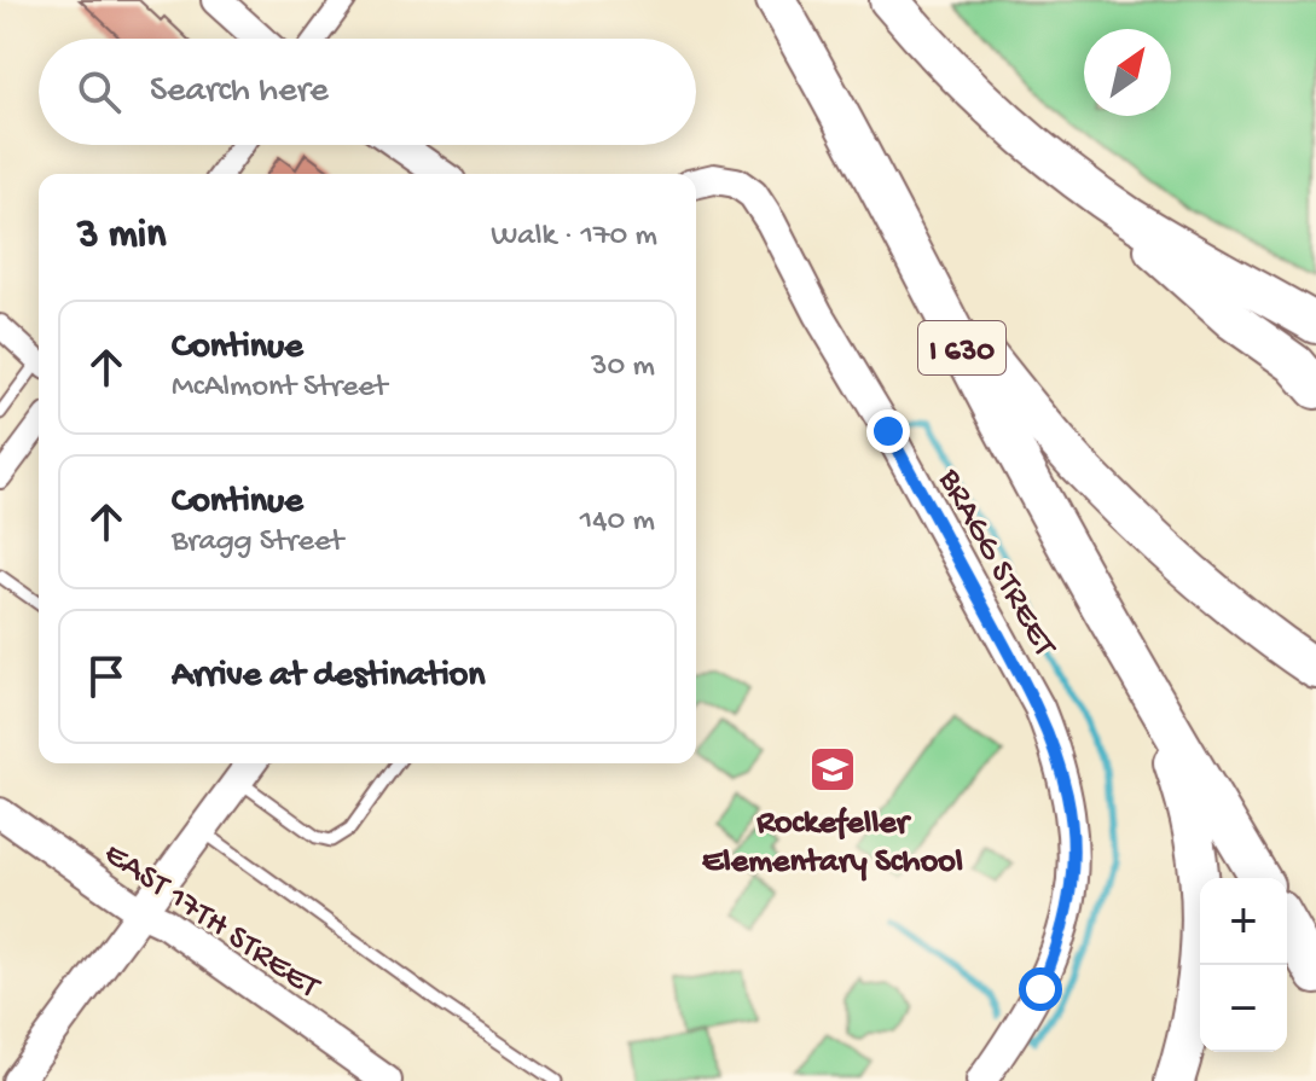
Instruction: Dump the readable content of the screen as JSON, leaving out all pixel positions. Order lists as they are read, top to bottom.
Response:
{
  "streets": {
    "highway": ["I 630"],
    "street": ["BRAGG STREET", "EAST 17TH STREET"]
  },
  "places": {
    "school or university": ["Rockefeller Elementary School"]
  },
  "north": "top right",
  "page": {
    "search": "Search here",
    "heading": ["3 min", "Walk · 170 m"],
    "list": [
      ["Continue", "McAlmont Street", "30 m"],
      ["Continue", "Bragg Street", "140 m"],
      "Arrive at destination"
    ],
    "map_buttons": ["+", "−"]
  }
}
